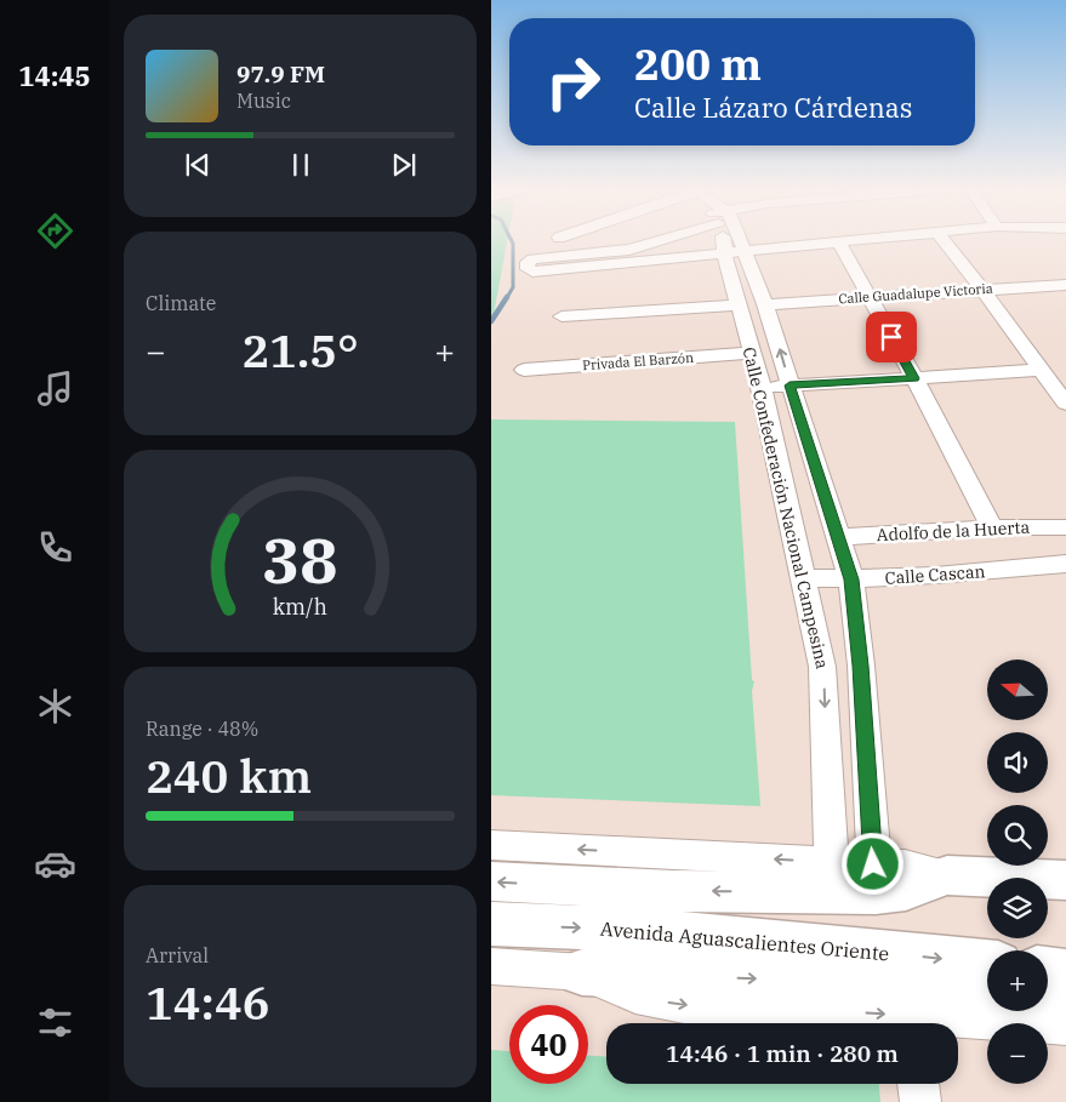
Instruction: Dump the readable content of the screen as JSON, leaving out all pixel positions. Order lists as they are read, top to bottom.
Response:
{
  "streets": {
    "main road": ["Avenida Aguascalientes Oriente"],
    "street": [
      "Calle Guadalupe Victoria",
      "Privada El Barzón",
      "Calle Confederación Nacional Campesina",
      "Adolfo de la Huerta",
      "Calle Cascan"
    ]
  },
  "crossings": [
    ["Calle Guadalupe Victoria", "Calle Confederación Nacional Campesina"],
    ["Privada El Barzón", "Calle Confederación Nacional Campesina"],
    ["Calle Confederación Nacional Campesina", "Adolfo de la Huerta"],
    ["Calle Confederación Nacional Campesina", "Calle Cascan"],
    ["Calle Confederación Nacional Campesina", "Avenida Aguascalientes Oriente"]
  ],
  "north": "left",
  "page": {
    "tabs": "14:45",
    "turn": ["200 m", "Calle Lázaro Cárdenas"],
    "song": ["97.9 FM", "Music"],
    "tile": [
      "Climate",
      ["Range · 48%", "240 km"],
      ["Arrival", "14:46"]
    ],
    "heat": ["−", "21.5°", "+"],
    "map_buttons": ["+", "−"],
    "limit": "40",
    "trip": "14:46 · 1 min · 280 m",
    "gauge": ["38", "km/h"]
  }
}
